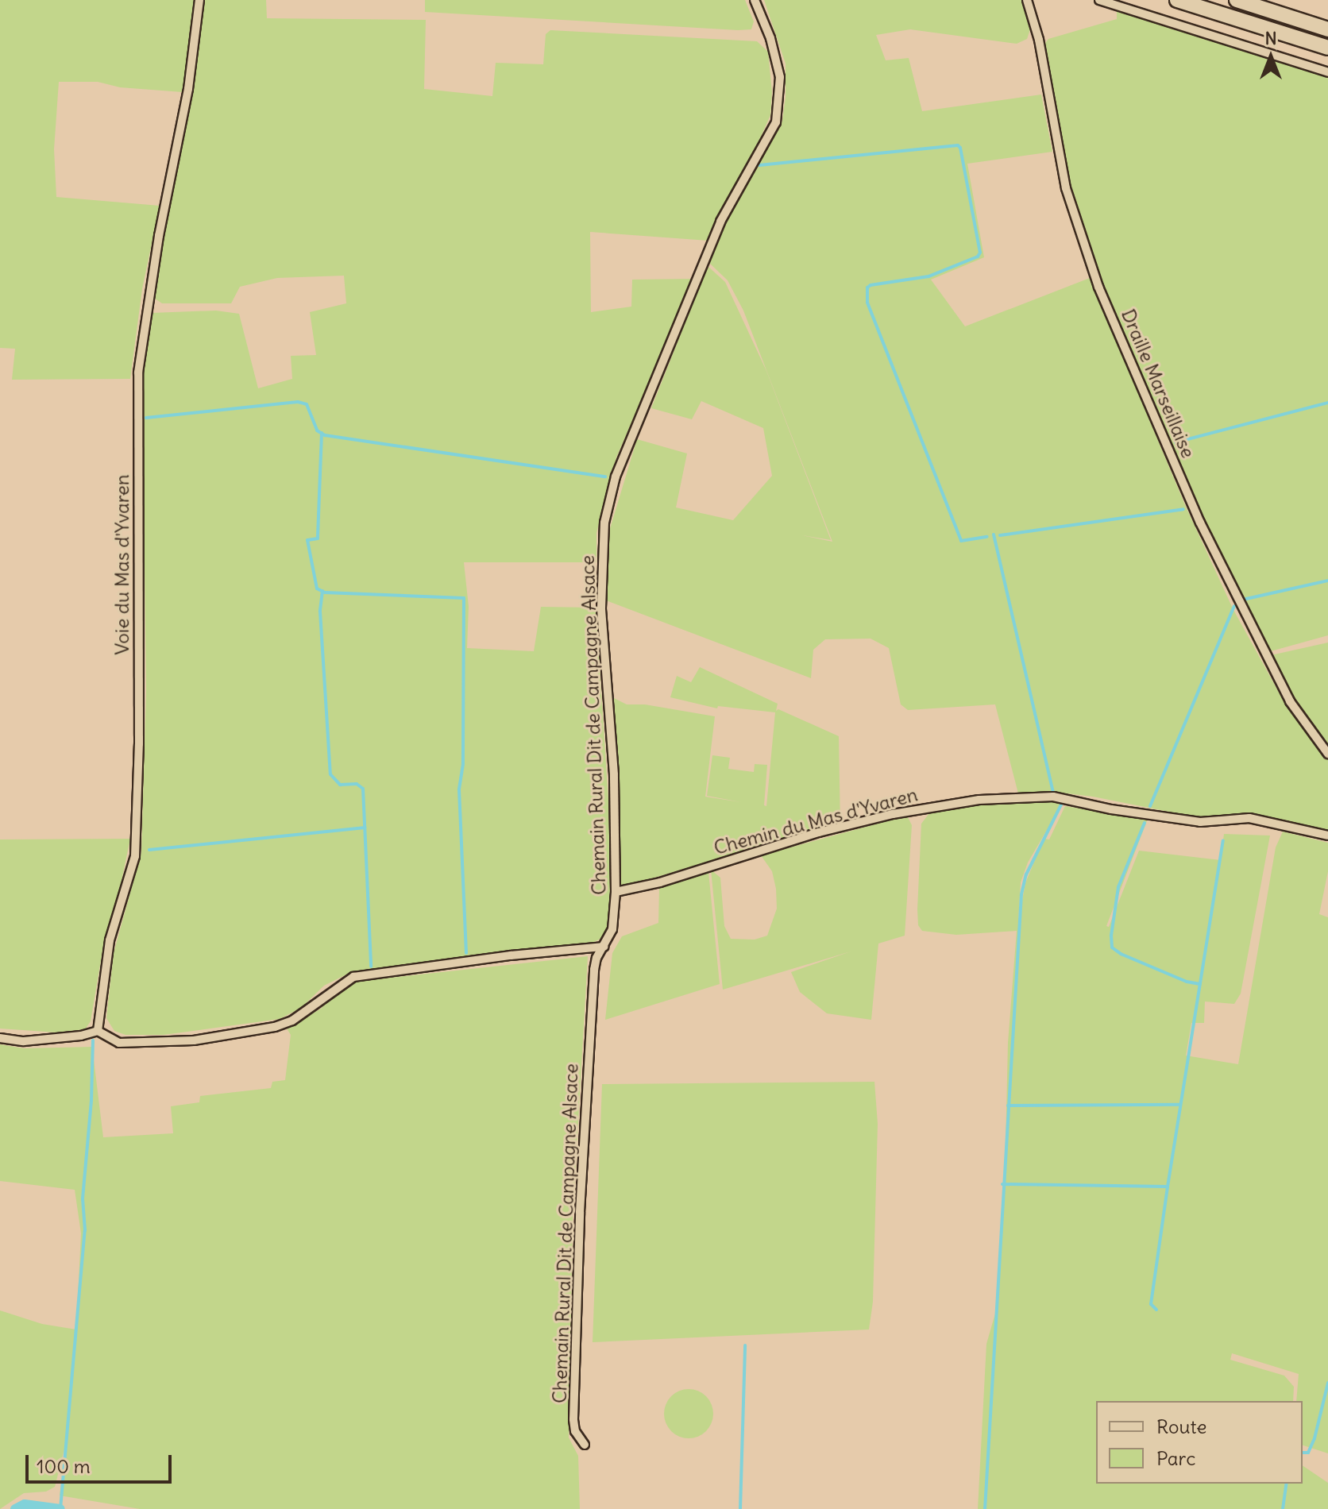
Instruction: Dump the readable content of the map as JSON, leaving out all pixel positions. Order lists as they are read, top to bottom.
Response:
{
  "streets": {
    "street": [
      "Draille Marseillaise",
      "Voie du Mas d'Yvaren",
      "Chemain Rural Dit de Campagne Alsace",
      "Chemin du Mas d'Yvaren"
    ]
  },
  "crossings": [
    ["Chemain Rural Dit de Campagne Alsace", "Chemin du Mas d'Yvaren"]
  ],
  "legend": ["Route", "Parc"],
  "scale_bar": "100 m",
  "north": "top"
}
